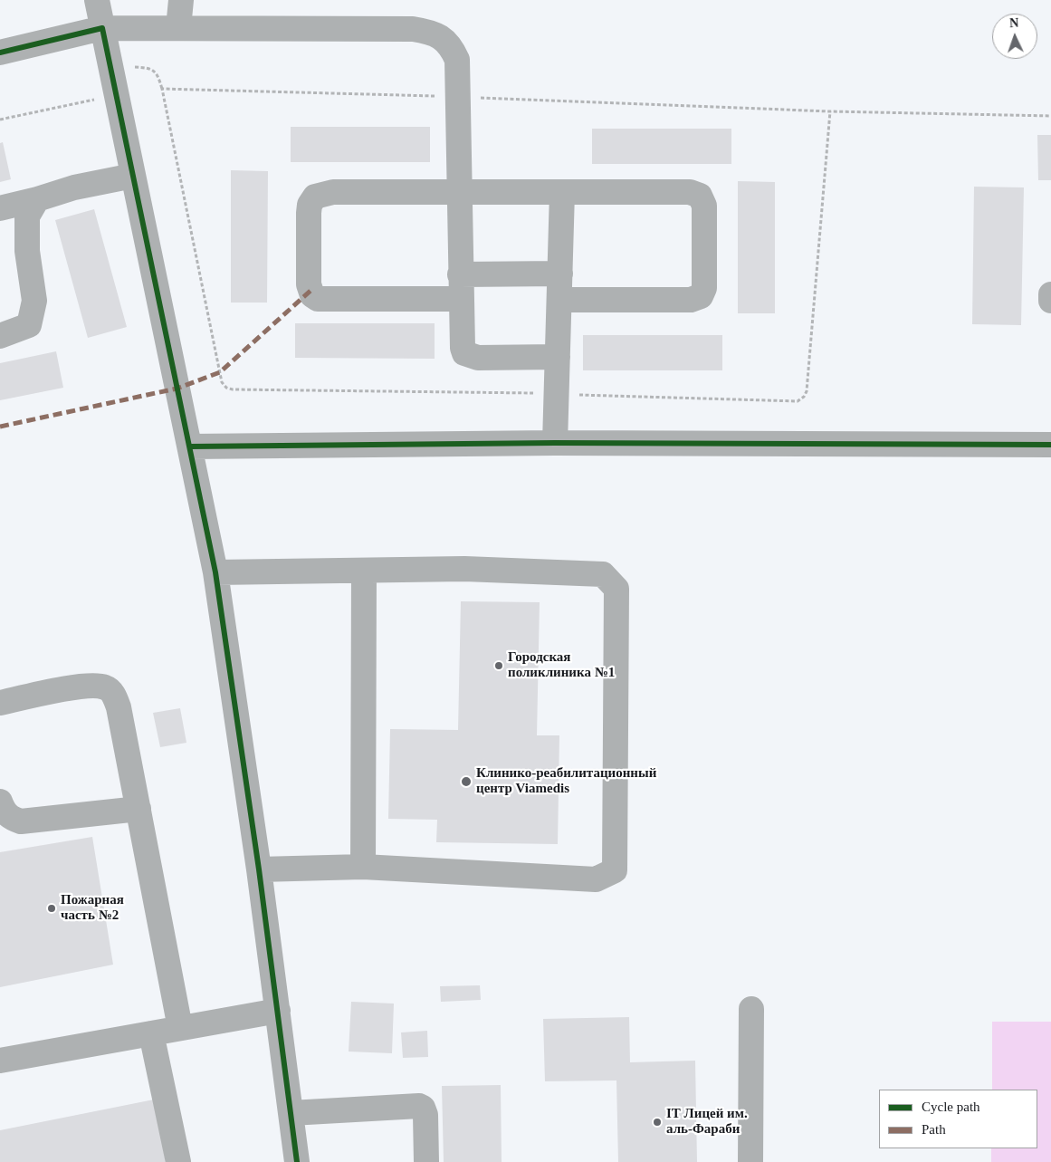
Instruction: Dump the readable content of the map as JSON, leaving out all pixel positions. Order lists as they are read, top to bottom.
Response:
{
  "places": [
    "Городская поликлиника №1",
    "Клинико-реабилитационный центр Viamedis",
    "Пожарная часть №2",
    "IT Лицей им. аль-Фараби"
  ],
  "legend": ["Cycle path", "Path"],
  "north": "top"
}
